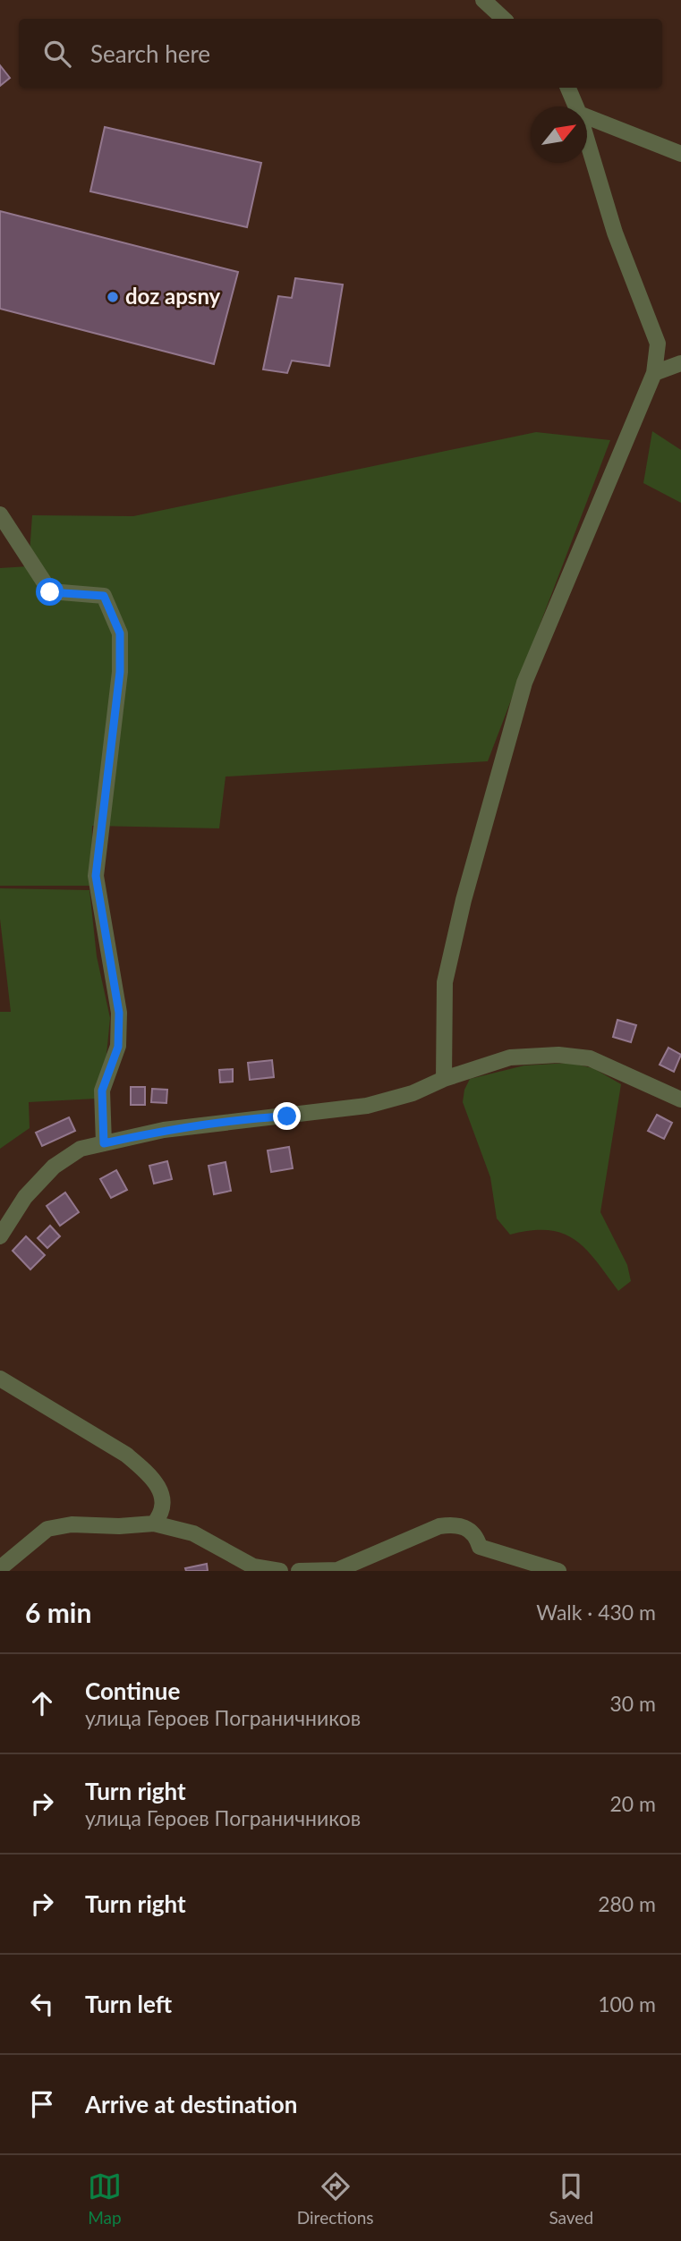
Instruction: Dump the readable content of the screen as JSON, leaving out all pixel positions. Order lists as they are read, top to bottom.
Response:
{
  "places": ["doz apsny"],
  "north": "top right",
  "page": {
    "search": "Search here",
    "heading": ["6 min", "Walk · 430 m"],
    "list": [
      ["Continue", "улица Героев Пограничников", "30 m"],
      ["Turn right", "улица Героев Пограничников", "20 m"],
      ["Turn right", "280 m"],
      ["Turn left", "100 m"],
      "Arrive at destination"
    ],
    "nav": ["Map", "Directions", "Saved"]
  }
}
